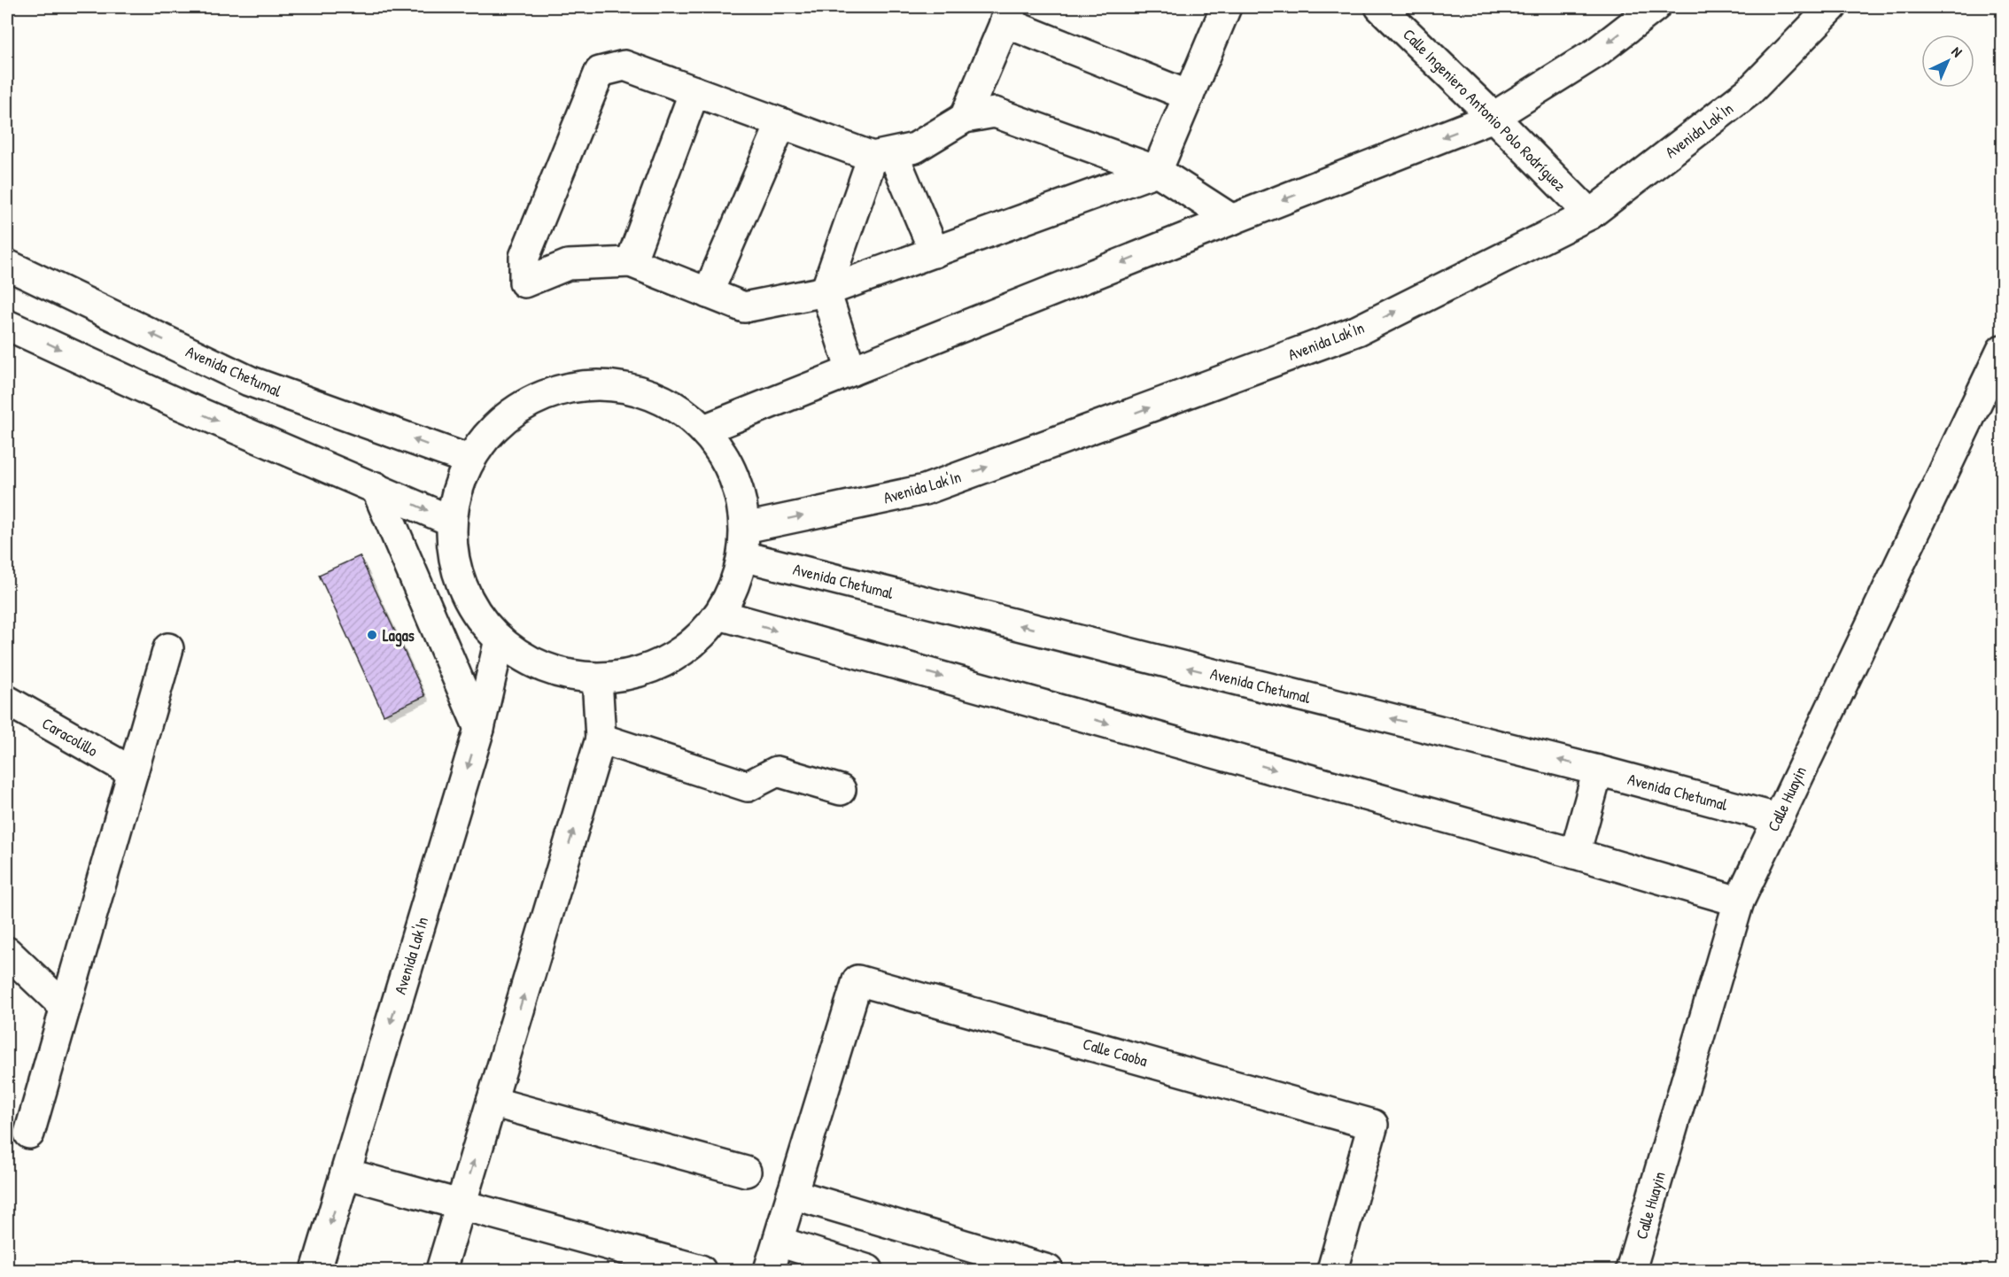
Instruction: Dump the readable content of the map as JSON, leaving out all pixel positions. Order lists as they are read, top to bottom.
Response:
{
  "streets": {
    "street": [
      "Calle Ingeniero Antonio Polo Rodríguez",
      "Avenida Lak'In",
      "Avenida Chetumal",
      "Caracolillo",
      "Calle Huayin",
      "Calle Caoba"
    ]
  },
  "crossings": [
    ["Calle Ingeniero Antonio Polo Rodríguez", "Avenida Lak'In"],
    ["Avenida Lak'In", "Avenida Chetumal"],
    ["Avenida Chetumal", "Calle Huayin"]
  ],
  "places": ["Lagas"],
  "north": "top right"
}
